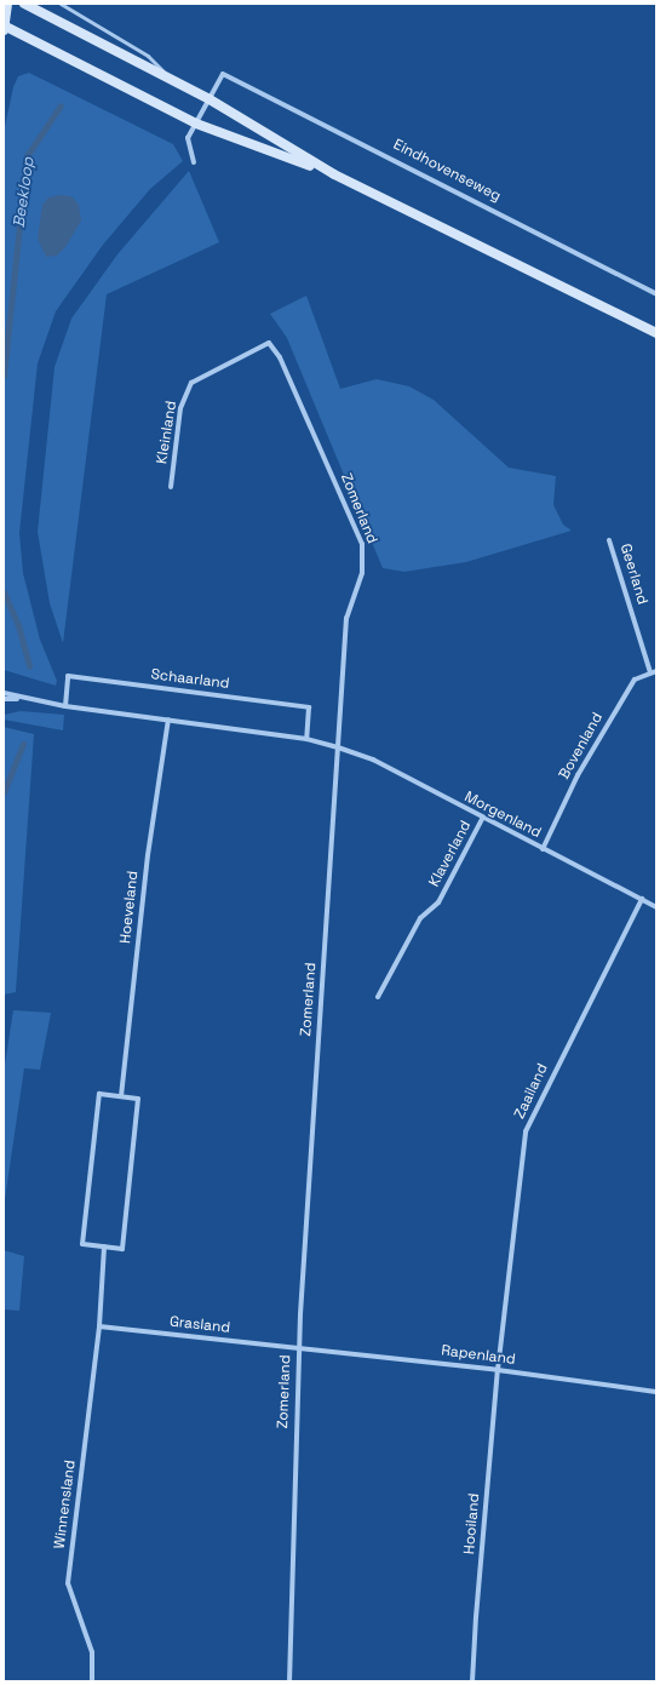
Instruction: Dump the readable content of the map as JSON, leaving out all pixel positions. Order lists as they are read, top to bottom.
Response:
{
  "streets": {
    "street": [
      "Eindhovenseweg",
      "Kleinland",
      "Zomerland",
      "Geerland",
      "Schaarland",
      "Bovenland",
      "Morgenland",
      "Klaverland",
      "Hoeveland",
      "Zaailand",
      "Grasland",
      "Rapenland",
      "Winnensland",
      "Hooiland"
    ]
  },
  "crossings": [
    ["Kleinland", "Zomerland"],
    ["Zomerland", "Morgenland"],
    ["Zomerland", "Grasland"],
    ["Zomerland", "Rapenland"],
    ["Geerland", "Bovenland"],
    ["Bovenland", "Morgenland"],
    ["Morgenland", "Klaverland"],
    ["Morgenland", "Zaailand"],
    ["Zaailand", "Rapenland"],
    ["Zaailand", "Hooiland"],
    ["Grasland", "Rapenland"],
    ["Grasland", "Winnensland"],
    ["Rapenland", "Hooiland"]
  ],
  "water": ["Beekloop"]
}
